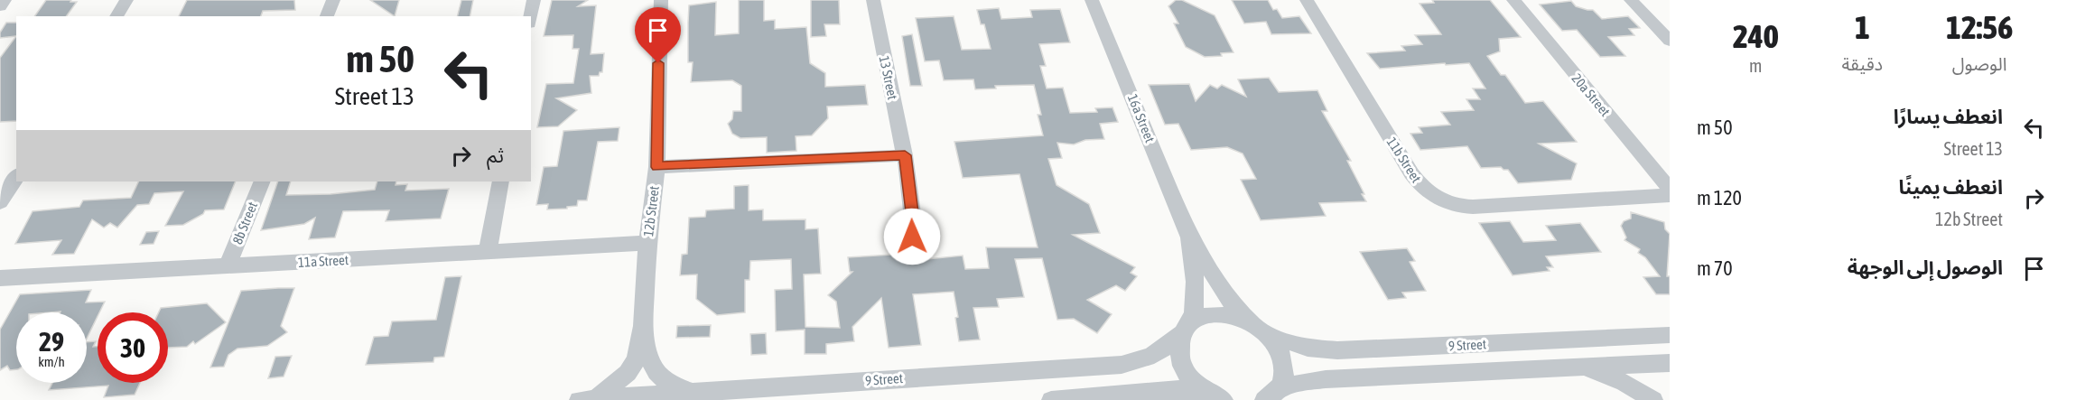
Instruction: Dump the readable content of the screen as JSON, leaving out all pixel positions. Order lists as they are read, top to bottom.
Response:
{
  "streets": {
    "street": [
      "13 Street",
      "20a Street",
      "16a Street",
      "11b Street",
      "12b Street",
      "8b Street",
      "11a Street",
      "9 Street"
    ]
  },
  "crossings": [
    ["16a Street", "9 Street"],
    ["12b Street", "11a Street"],
    ["12b Street", "9 Street"],
    ["8b Street", "11a Street"]
  ],
  "page": {
    "eta": [
      "12:56",
      "الوصول",
      "1",
      "دقيقة",
      "240",
      "m"
    ],
    "turn": ["50 m", "13 Street"],
    "list": [
      {
        "name": "انعطف يسارًا",
        "note": "13 Street",
        "value": "50 m"
      },
      {
        "name": "انعطف يمينًا",
        "note": "12b Street",
        "value": "120 m"
      },
      {
        "name": "الوصول إلى الوجهة",
        "value": "70 m"
      }
    ],
    "then": "ثم",
    "speed": "29 km/h",
    "limit": "30"
  }
}
